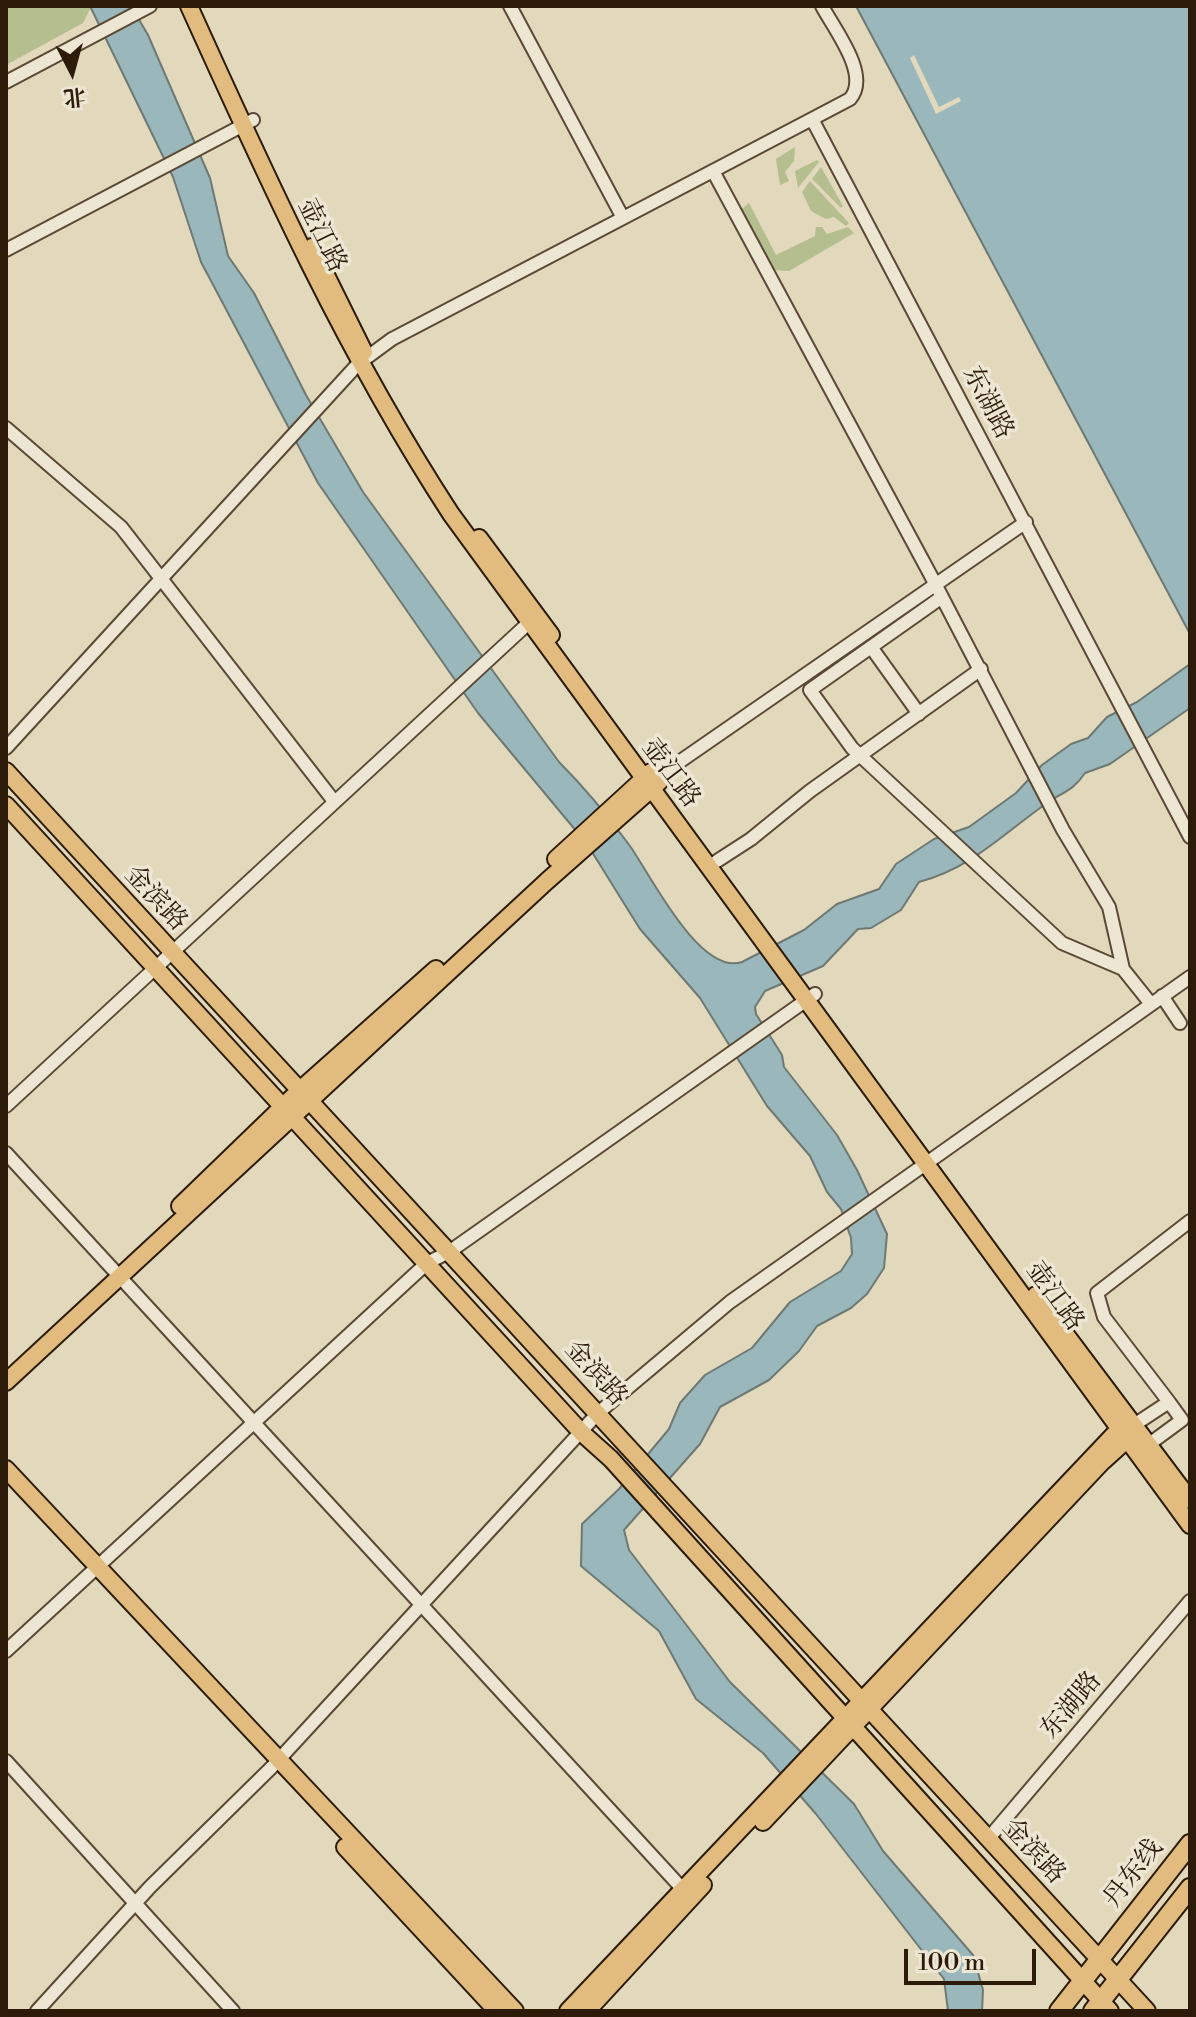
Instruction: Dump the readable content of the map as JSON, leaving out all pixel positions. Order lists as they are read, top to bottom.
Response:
{
  "streets": {
    "highway": ["丹东线"],
    "main road": ["壶江路", "金滨路"],
    "street": ["东湖路"]
  },
  "crossings": [
    ["东湖路", "金滨路"],
    ["金滨路", "丹东线"]
  ],
  "scale_bar": "100 m",
  "north": "bottom"
}
